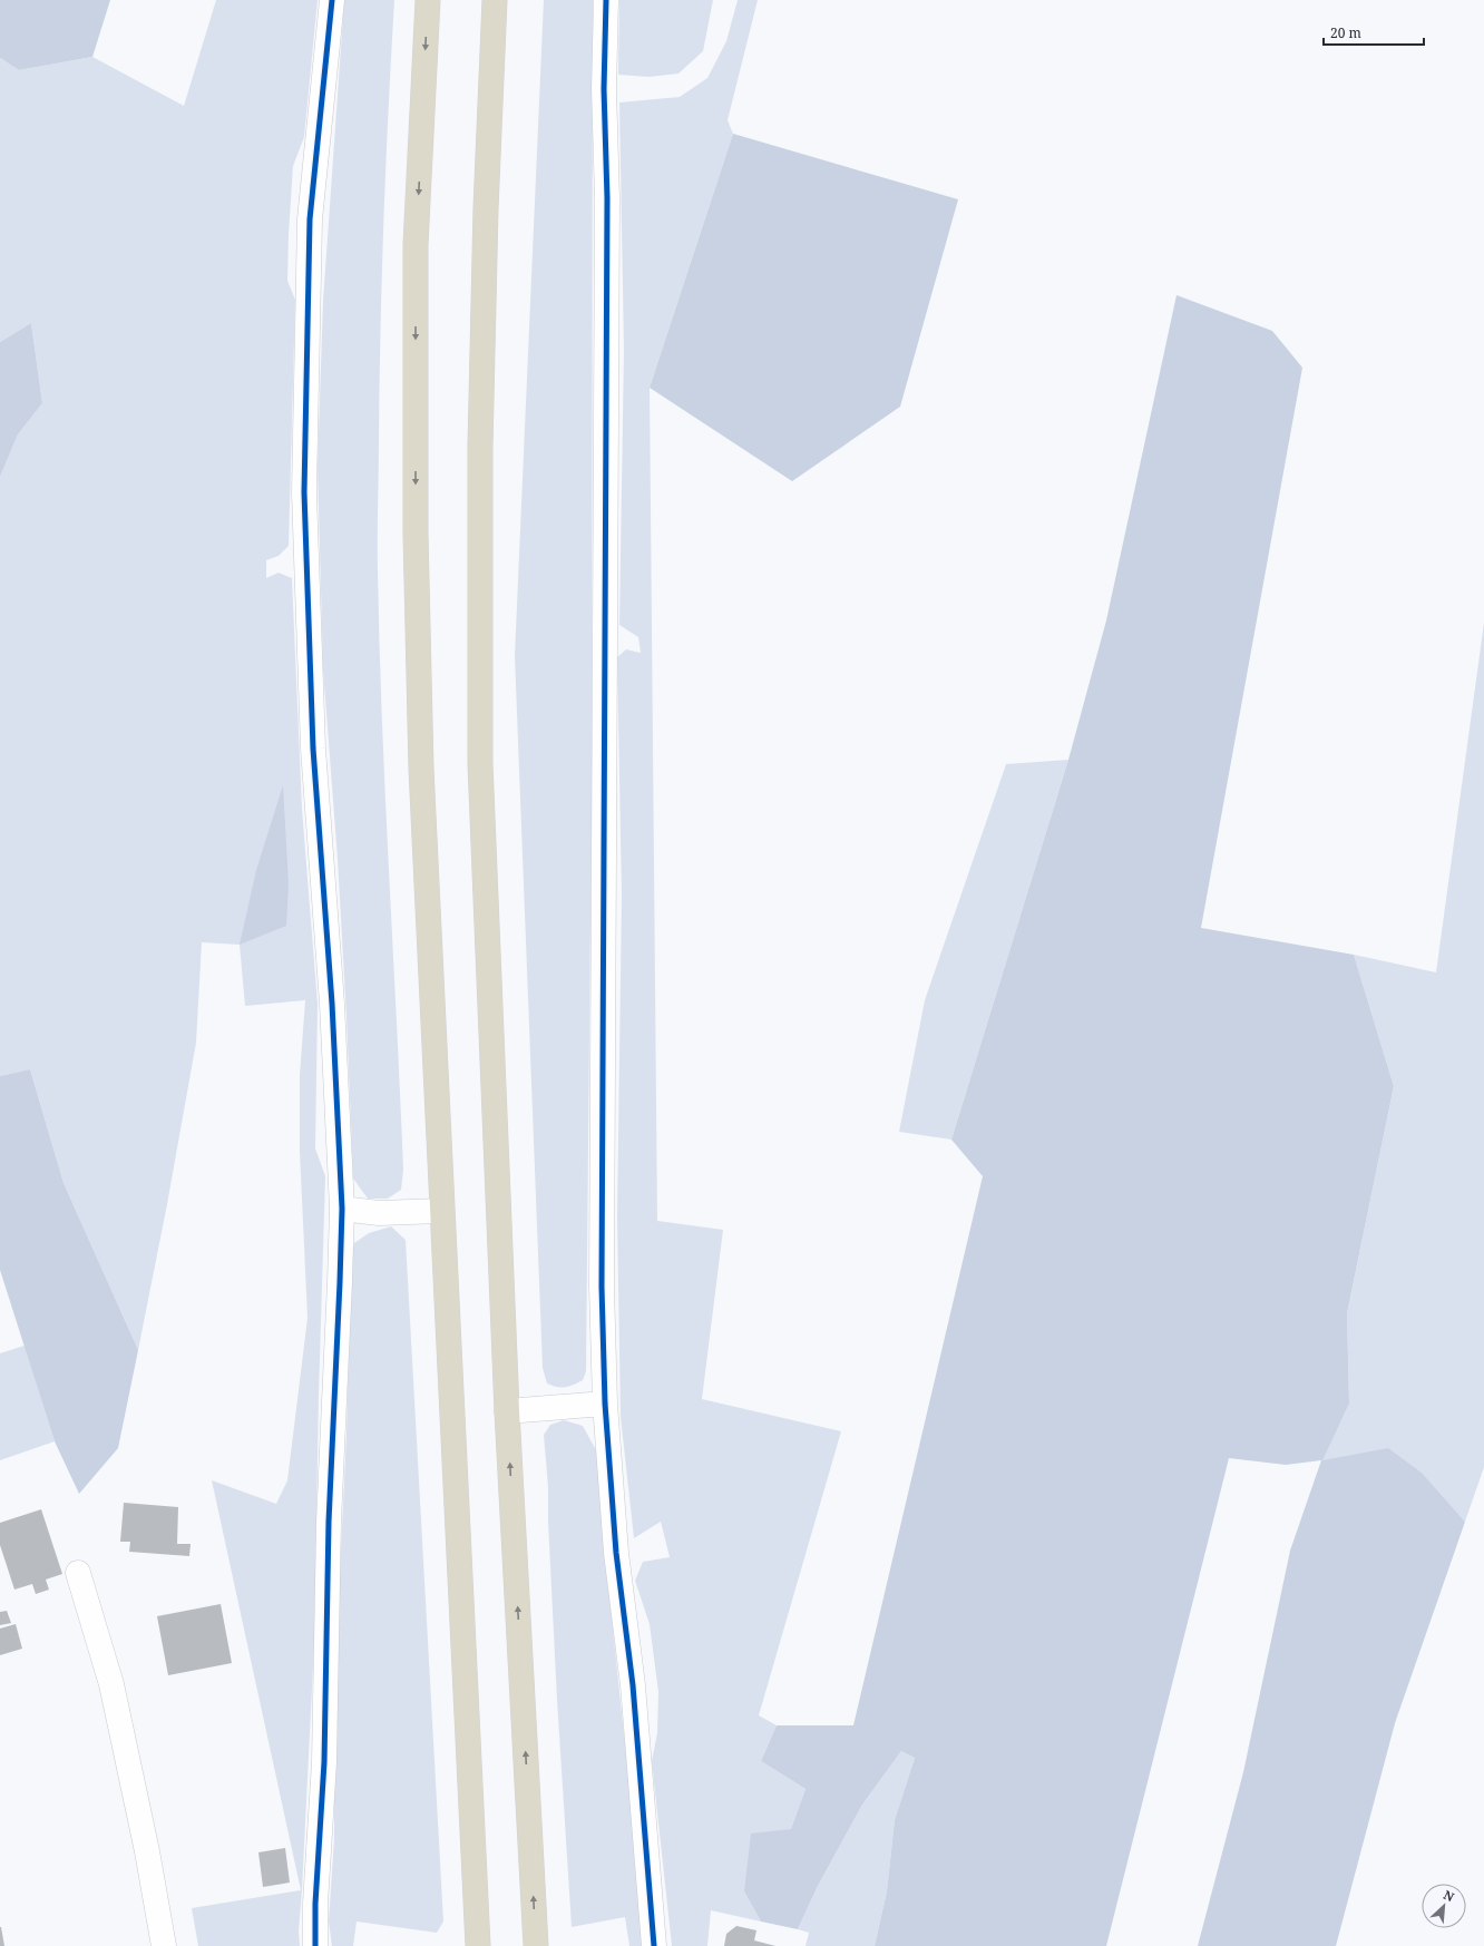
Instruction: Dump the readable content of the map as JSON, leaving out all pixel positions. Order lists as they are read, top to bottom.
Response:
{
  "scale_bar": "20 m",
  "north": "top right"
}
